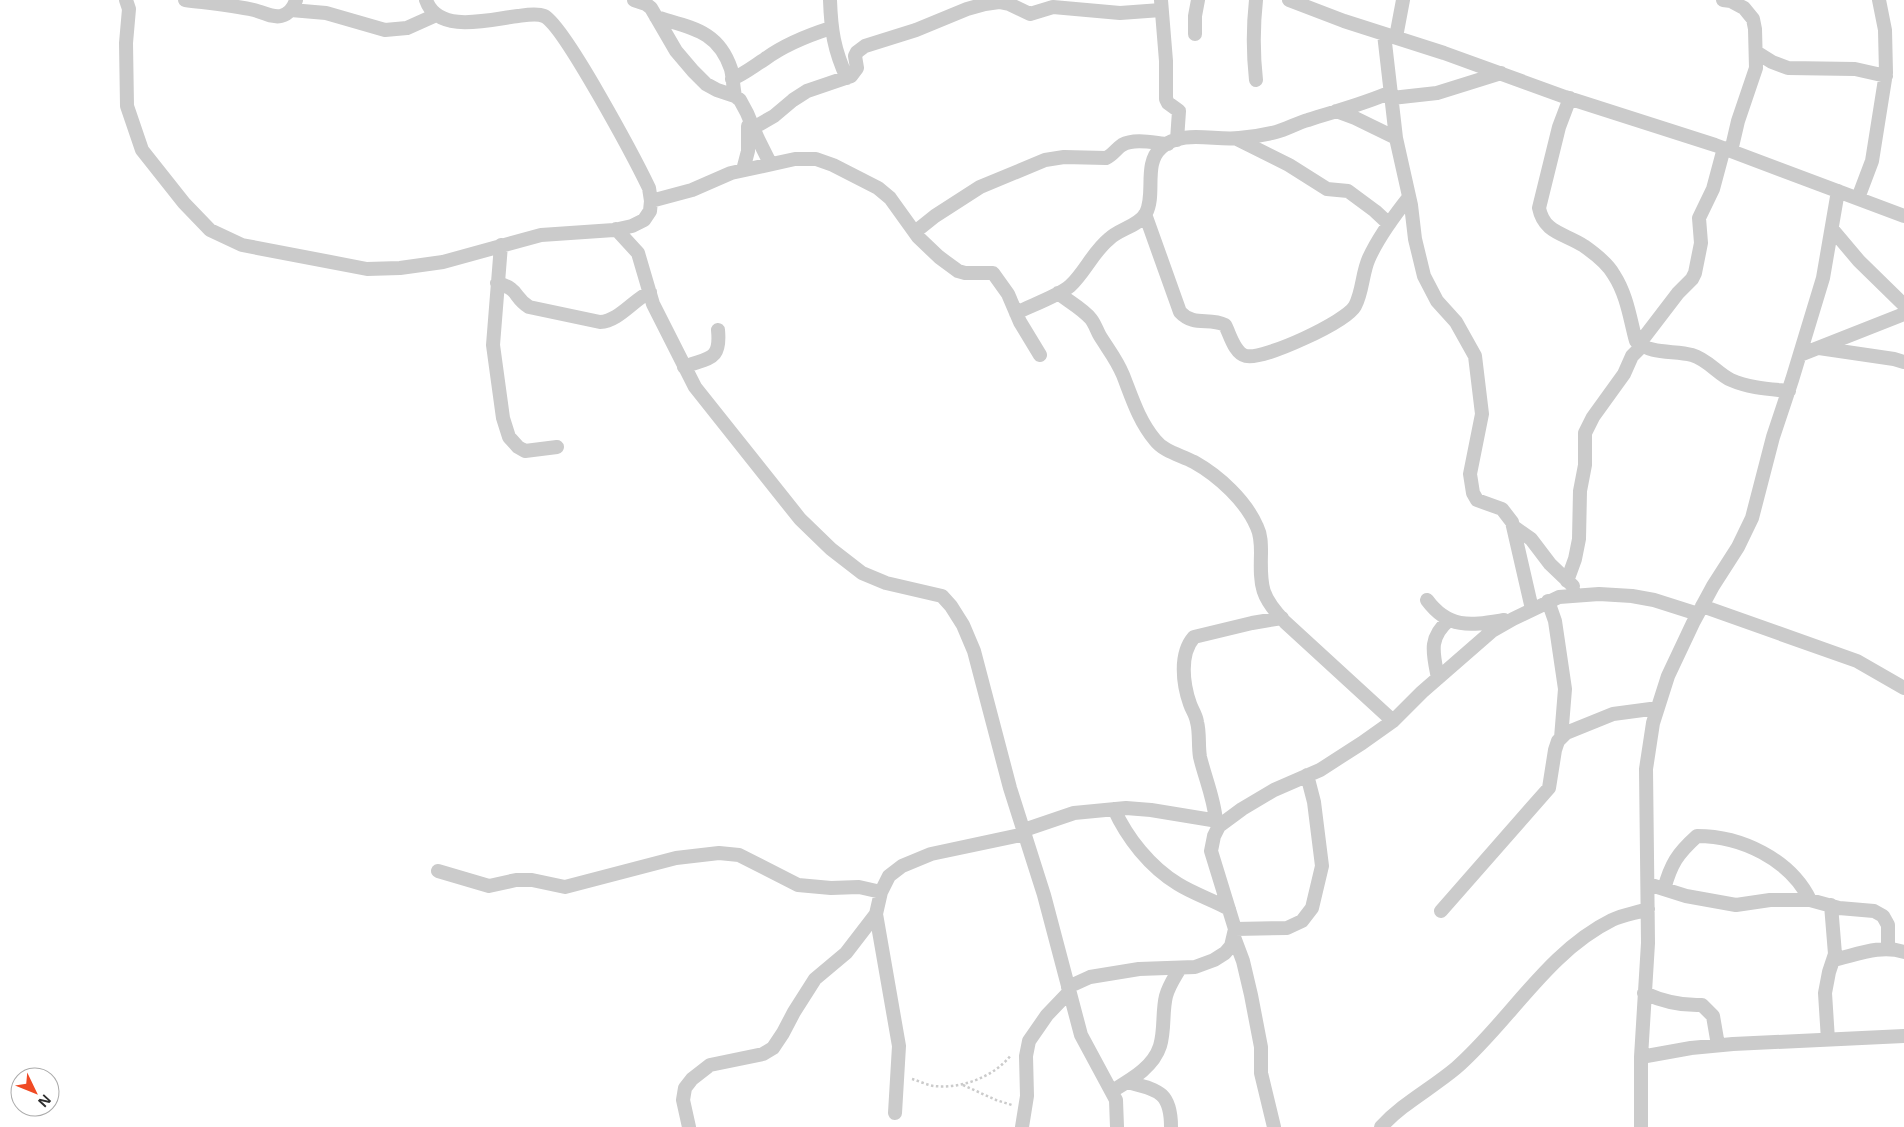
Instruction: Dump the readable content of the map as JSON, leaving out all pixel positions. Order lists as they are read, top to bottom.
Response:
{
  "north": "bottom right"
}
